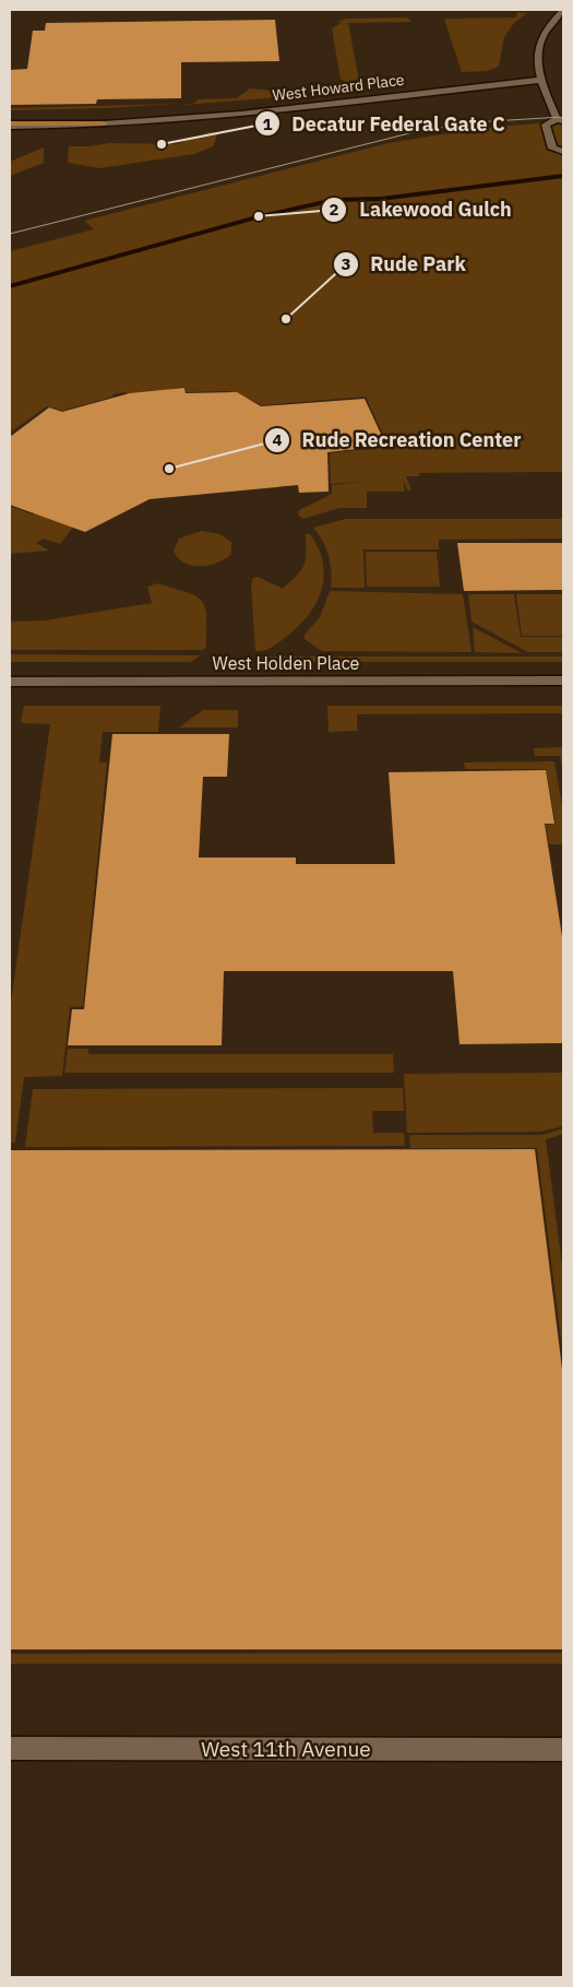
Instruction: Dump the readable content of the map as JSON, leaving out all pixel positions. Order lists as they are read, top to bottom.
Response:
{
  "streets": {
    "street": ["West Howard Place", "West Holden Place", "West 11th Avenue"]
  },
  "places": [
    "Decatur Federal Gate C",
    "Lakewood Gulch",
    "Rude Park",
    "Rude Recreation Center"
  ]
}
